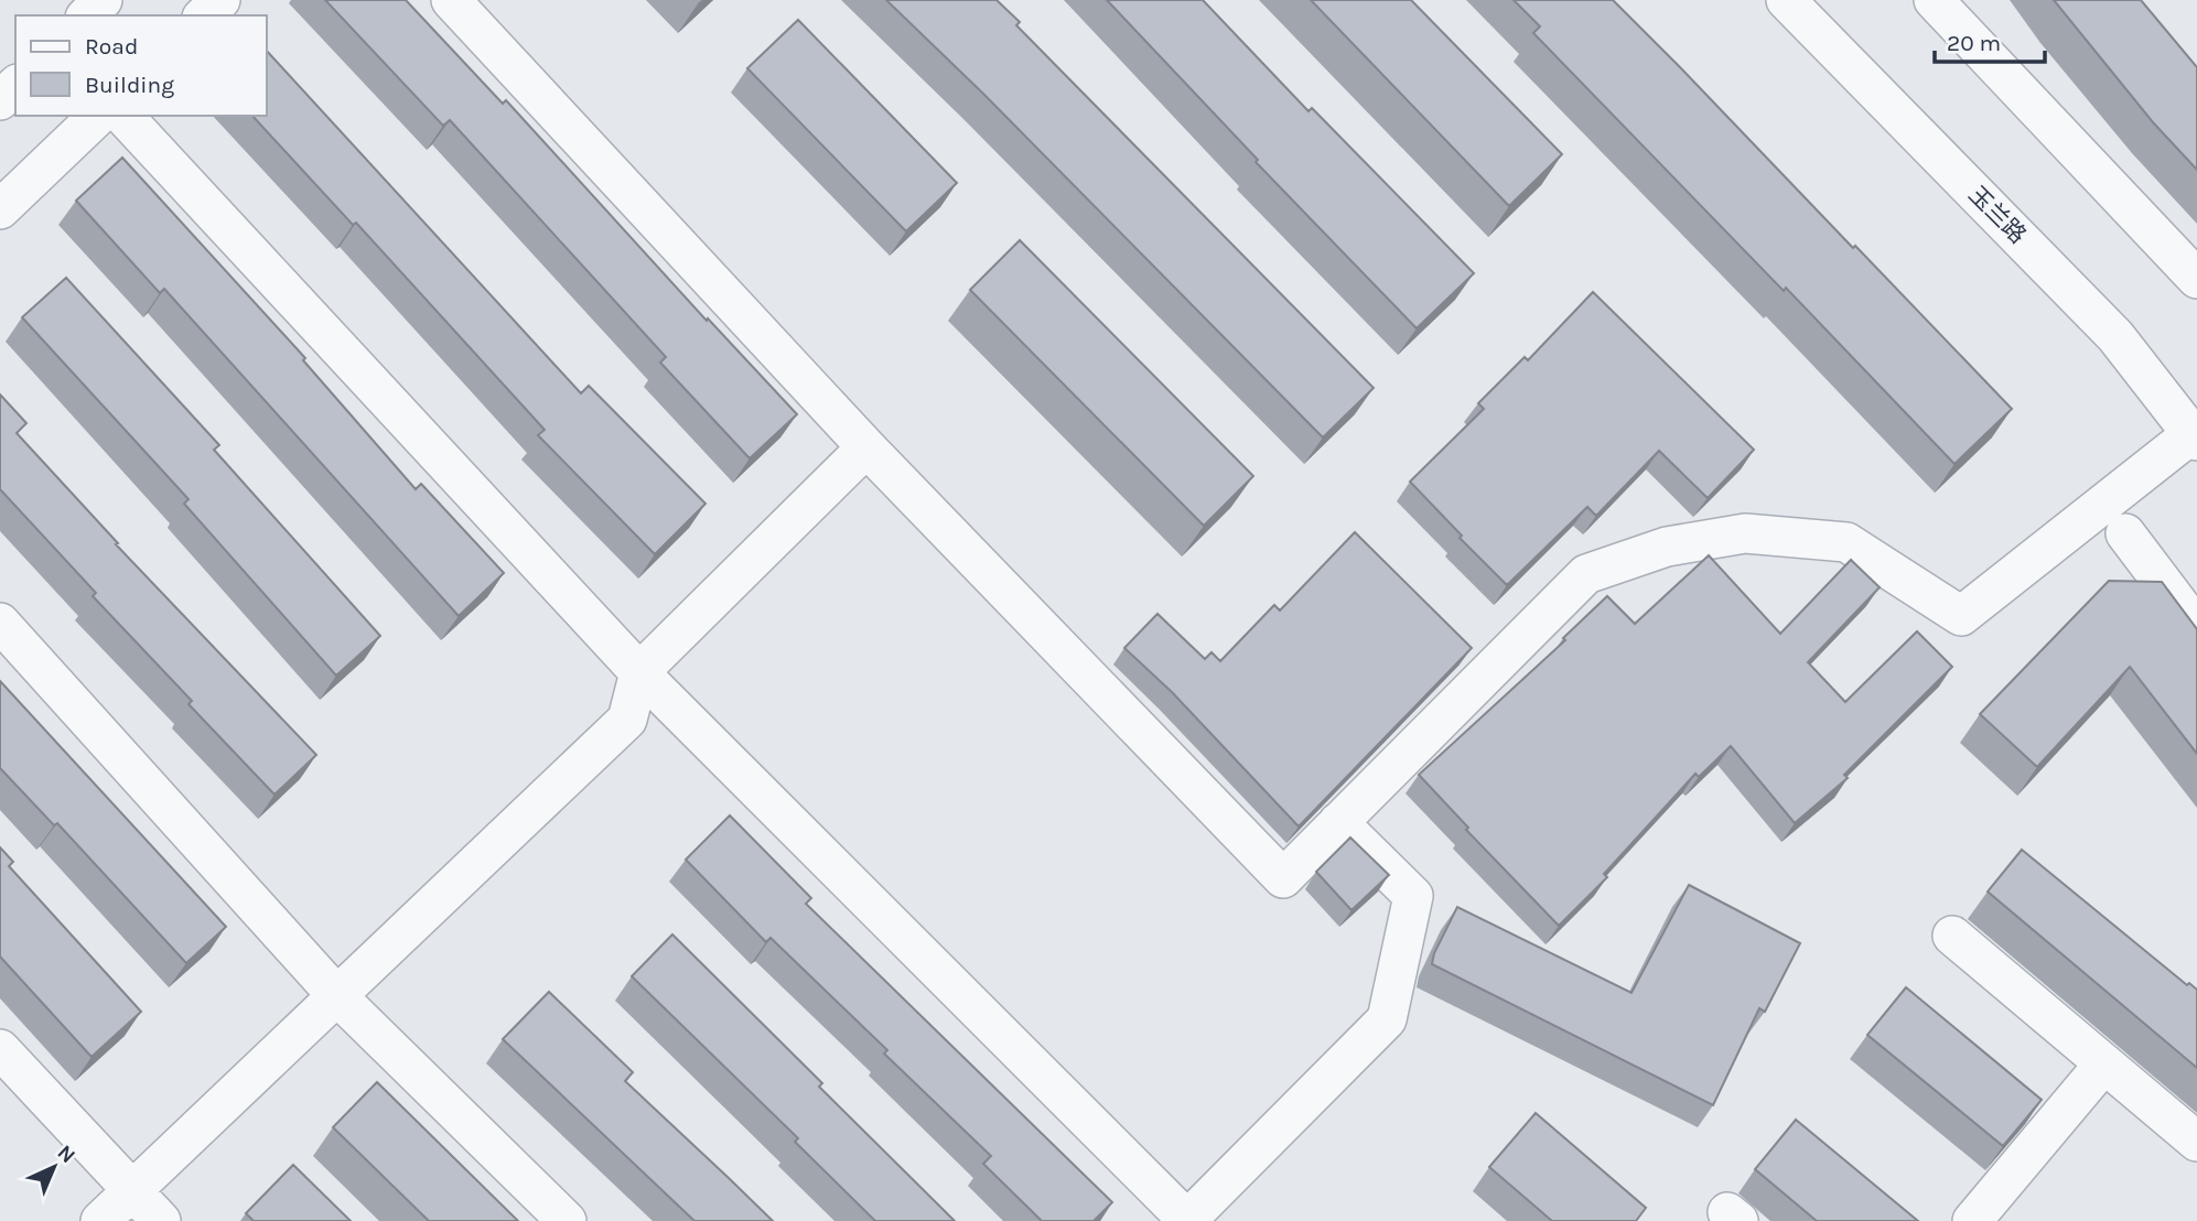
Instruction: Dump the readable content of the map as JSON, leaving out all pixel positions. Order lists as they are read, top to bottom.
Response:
{
  "streets": {
    "street": ["玉兰路"]
  },
  "legend": ["Road", "Building"],
  "scale_bar": "20 m",
  "north": "top right"
}
